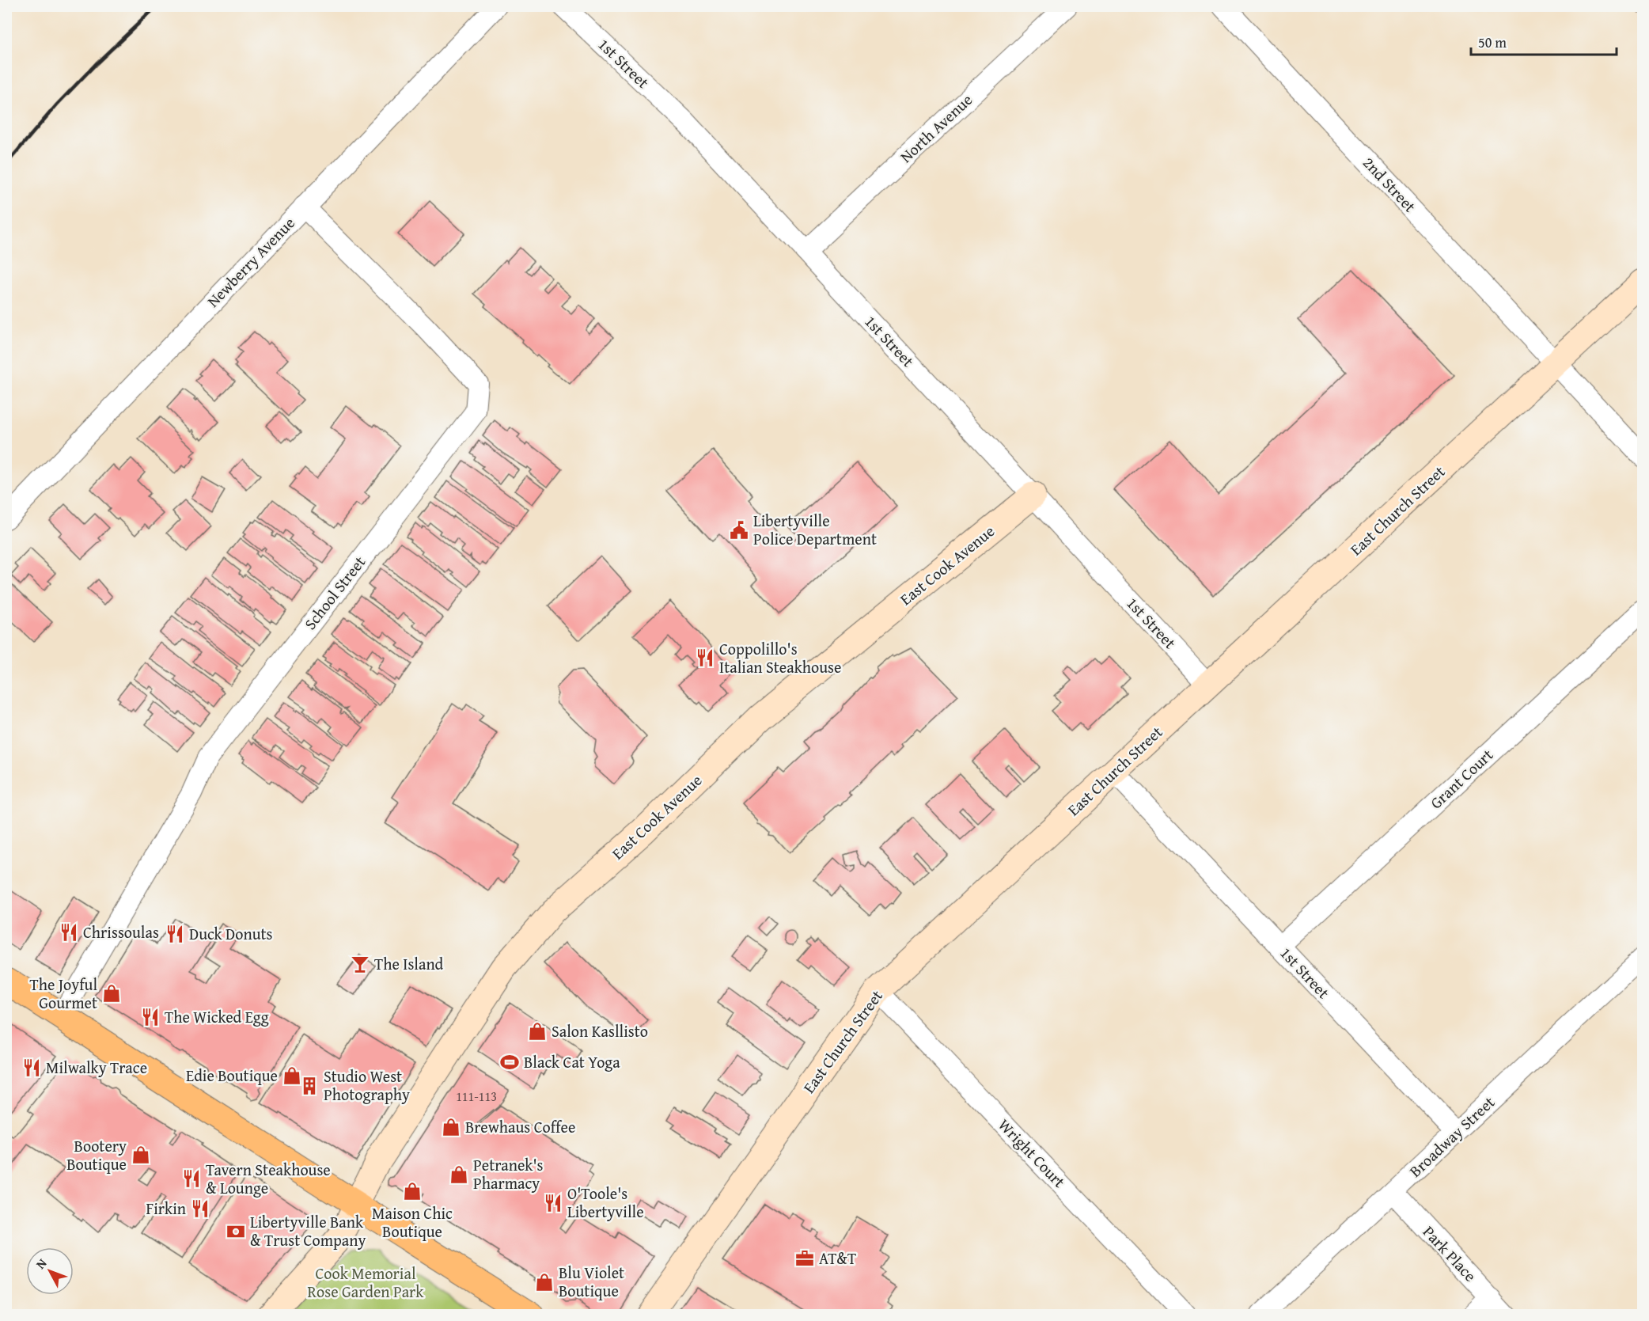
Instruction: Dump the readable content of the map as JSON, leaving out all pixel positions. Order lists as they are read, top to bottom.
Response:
{
  "streets": {
    "street": [
      "1st Street",
      "North Avenue",
      "2nd Street",
      "Newberry Avenue",
      "East Church Street",
      "East Cook Avenue",
      "School Street",
      "Grant Court",
      "Broadway Street",
      "Wright Court",
      "Park Place"
    ]
  },
  "crossings": [
    ["1st Street", "North Avenue"],
    ["1st Street", "East Church Street"],
    ["1st Street", "East Cook Avenue"],
    ["1st Street", "Grant Court"],
    ["1st Street", "Broadway Street"],
    ["2nd Street", "East Church Street"],
    ["Newberry Avenue", "School Street"],
    ["East Church Street", "Wright Court"],
    ["Broadway Street", "Park Place"]
  ],
  "parks": ["Cook Memorial Rose Garden Park"],
  "places": {
    "public building": ["Libertyville Police Department"],
    "restaurant": [
      "Coppolillo's Italian Steakhouse",
      "Chrissoulas",
      "Duck Donuts",
      "The Wicked Egg",
      "Milwalky Trace",
      "Tavern Steakhouse & Lounge",
      "O'Toole's Libertyville",
      "Firkin"
    ],
    "bar": ["The Island"],
    "shop": [
      "The Joyful Gourmet",
      "Salon Kasllisto",
      "Edie Boutique",
      "Brewhaus Coffee",
      "Bootery Boutique",
      "Petranek's Pharmacy",
      "Maison Chic Boutique",
      "Blu Violet Boutique"
    ],
    "sports": ["Black Cat Yoga"],
    "building": ["Studio West Photography"],
    "bank": ["Libertyville Bank & Trust Company"],
    "office": ["AT&T"]
  },
  "house_numbers": ["111-113"],
  "scale_bar": "50 m",
  "north": "top left"
}
